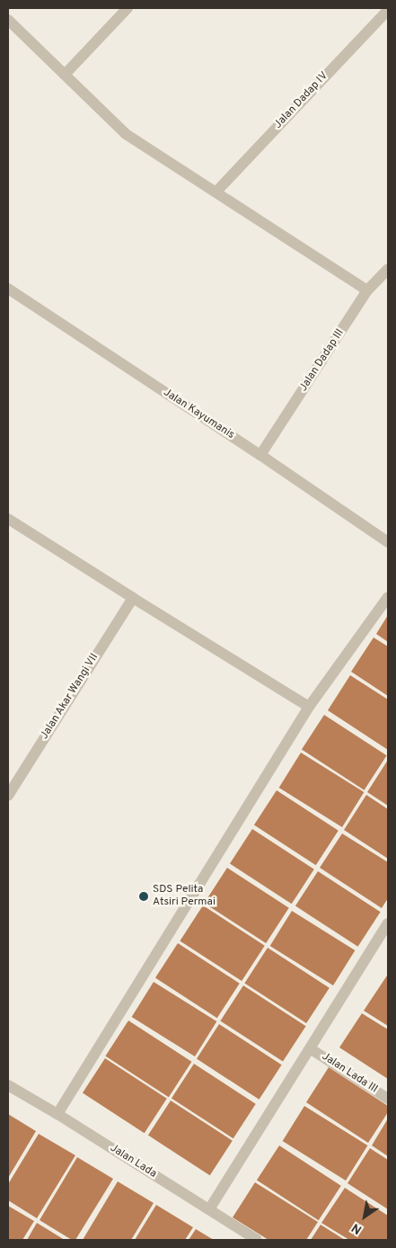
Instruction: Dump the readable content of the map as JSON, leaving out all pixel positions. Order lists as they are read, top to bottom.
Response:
{
  "streets": {
    "street": [
      "Jalan Dadap IV",
      "Jalan Dadap III",
      "Jalan Kayumanis",
      "Jalan Akar Wangi VII",
      "Jalan Lada III",
      "Jalan Lada"
    ]
  },
  "crossings": [
    ["Jalan Dadap III", "Jalan Kayumanis"]
  ],
  "places": ["SDS Pelita Atsiri Permai"],
  "north": "bottom left"
}
